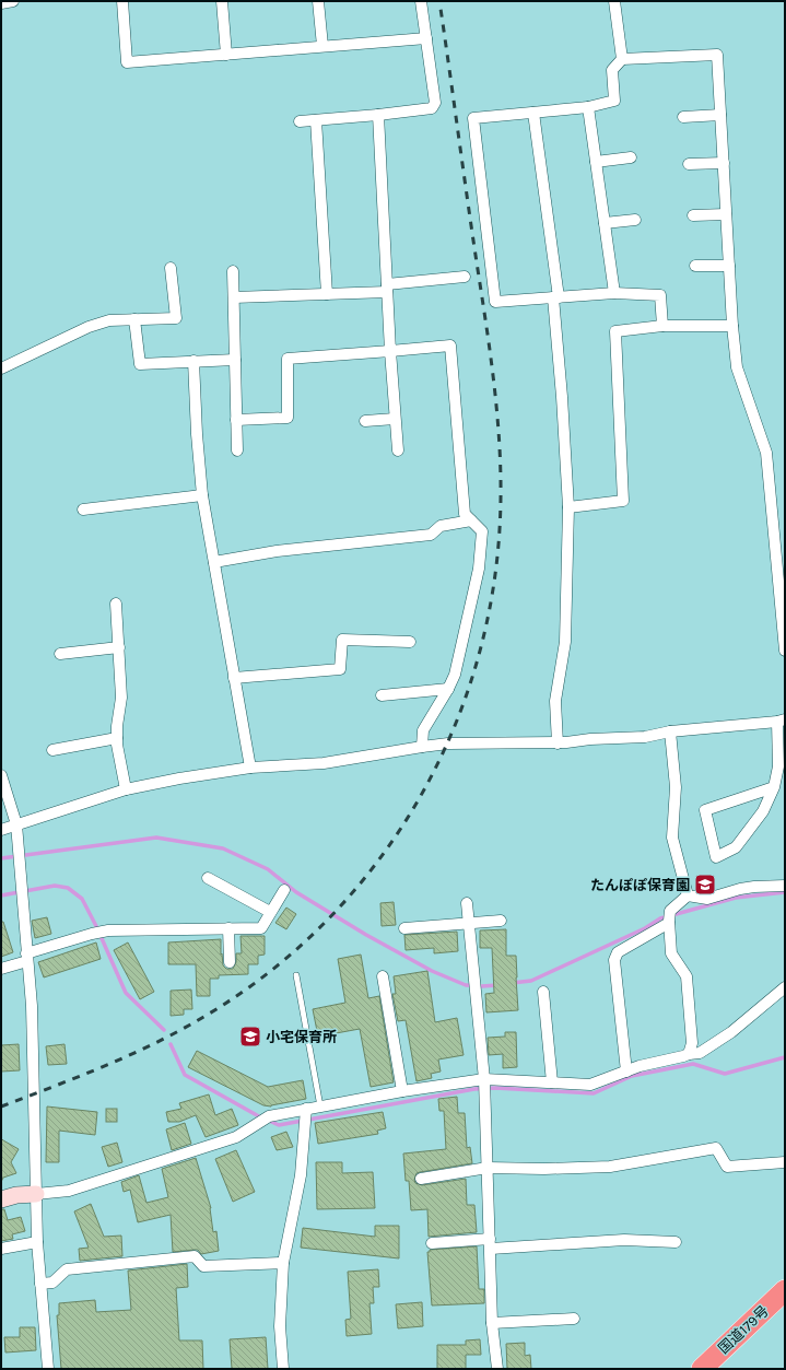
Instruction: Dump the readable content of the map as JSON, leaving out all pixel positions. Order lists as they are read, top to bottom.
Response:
{
  "streets": {
    "highway": ["国道179号"]
  },
  "places": {
    "school or university": ["たんぽぽ保育園", "小宅保育所"]
  }
}
